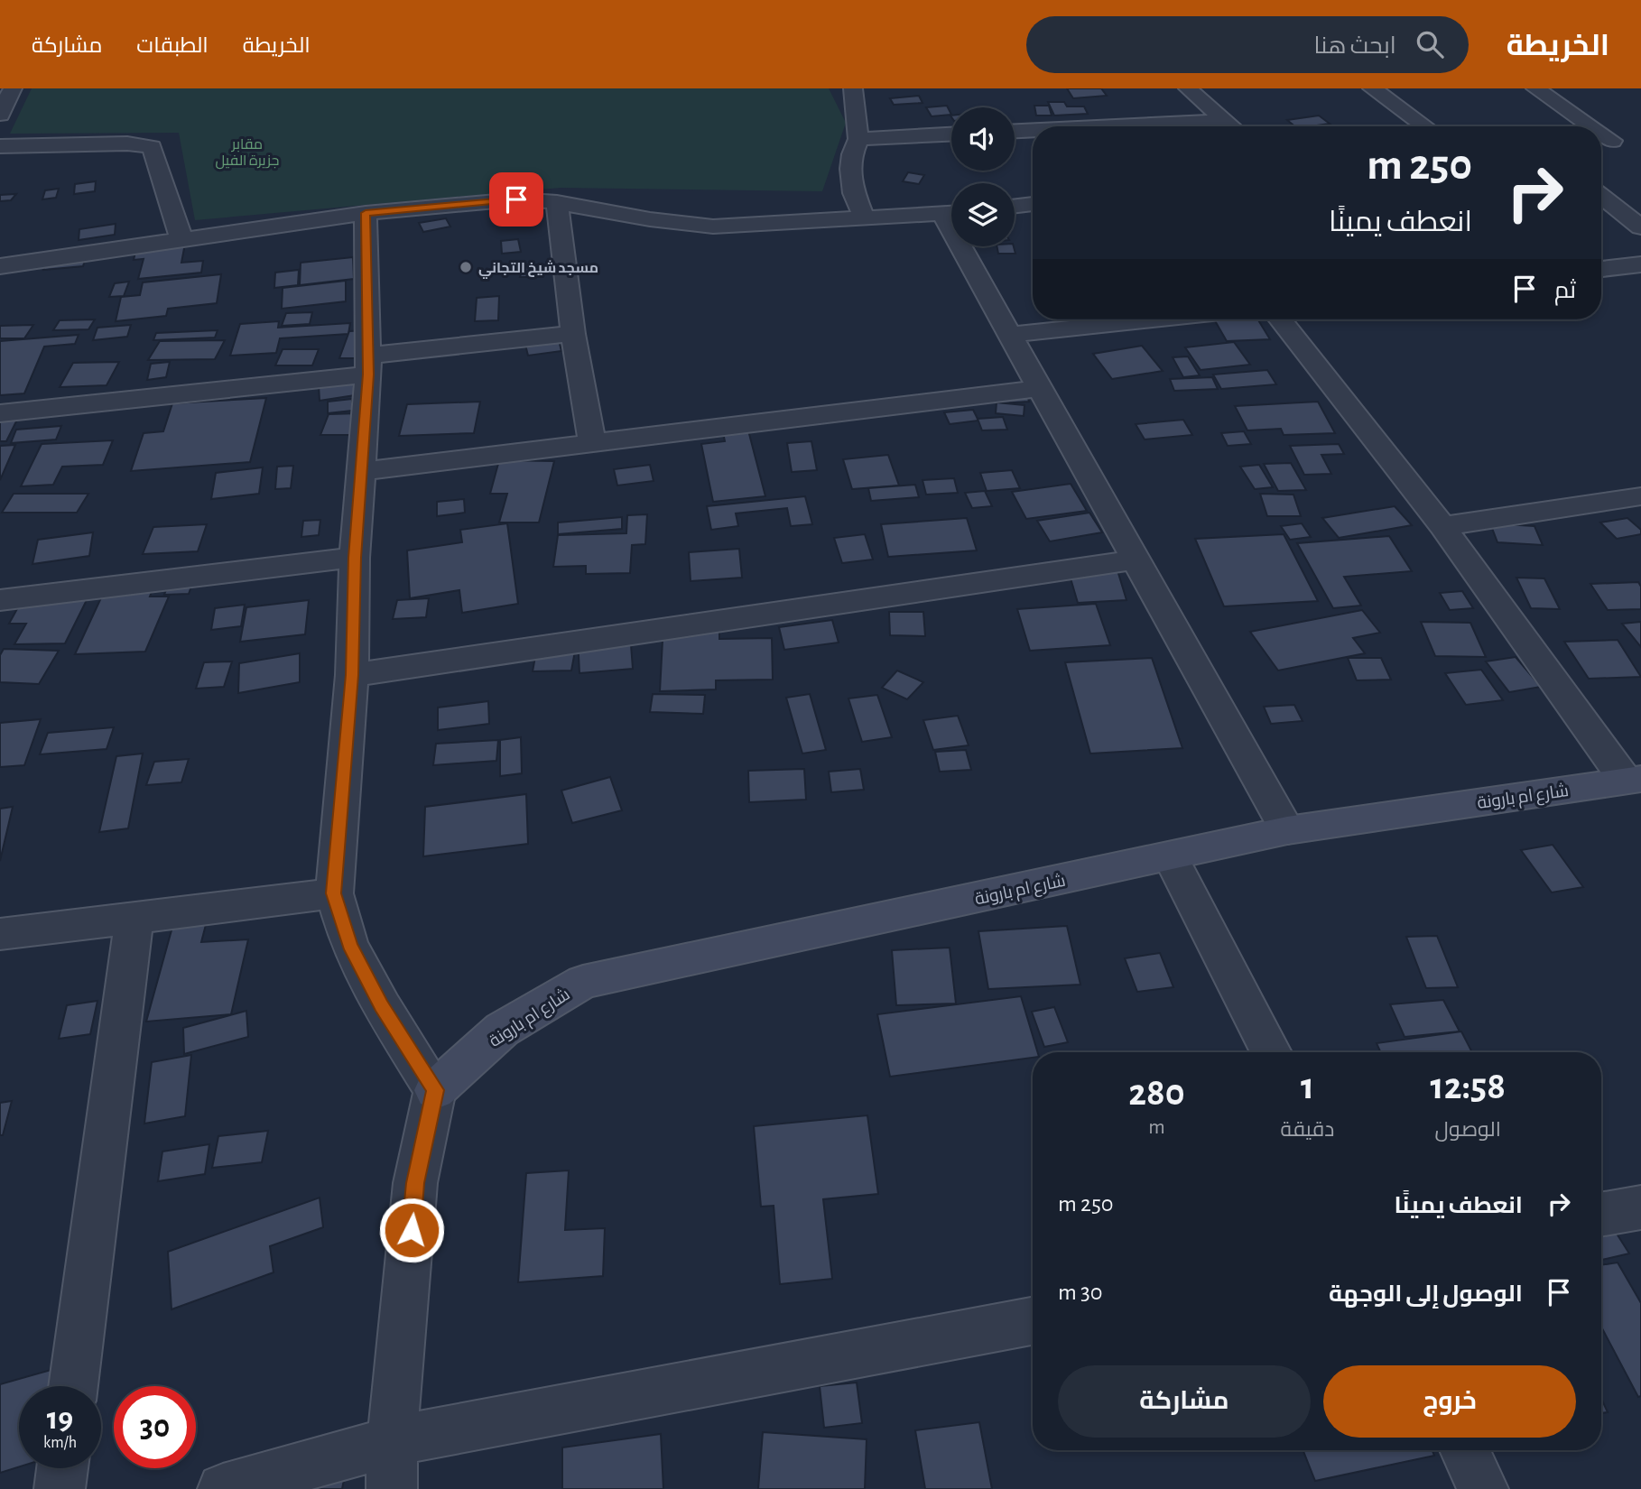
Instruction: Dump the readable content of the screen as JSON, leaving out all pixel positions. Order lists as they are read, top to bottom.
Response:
{
  "streets": {
    "street": ["شارع ام بارونة"]
  },
  "parks": ["مقابر جزيرة الفيل"],
  "places": ["مسجد شيخ التجاني"],
  "page": {
    "header": "الخريطة",
    "search": "ابحث هنا",
    "nav": ["الخريطة", "الطبقات", "مشاركة"],
    "turn": ["250 m", "انعطف يمينًا"],
    "then": "ثم",
    "eta": [
      "12:58",
      "الوصول",
      "1",
      "دقيقة",
      "280",
      "m"
    ],
    "list": [
      {
        "name": "انعطف يمينًا",
        "value": "250 m"
      },
      {
        "name": "الوصول إلى الوجهة",
        "value": "30 m"
      }
    ],
    "buttons": ["خروج", "مشاركة"],
    "speed": "19 km/h",
    "limit": "30"
  }
}
